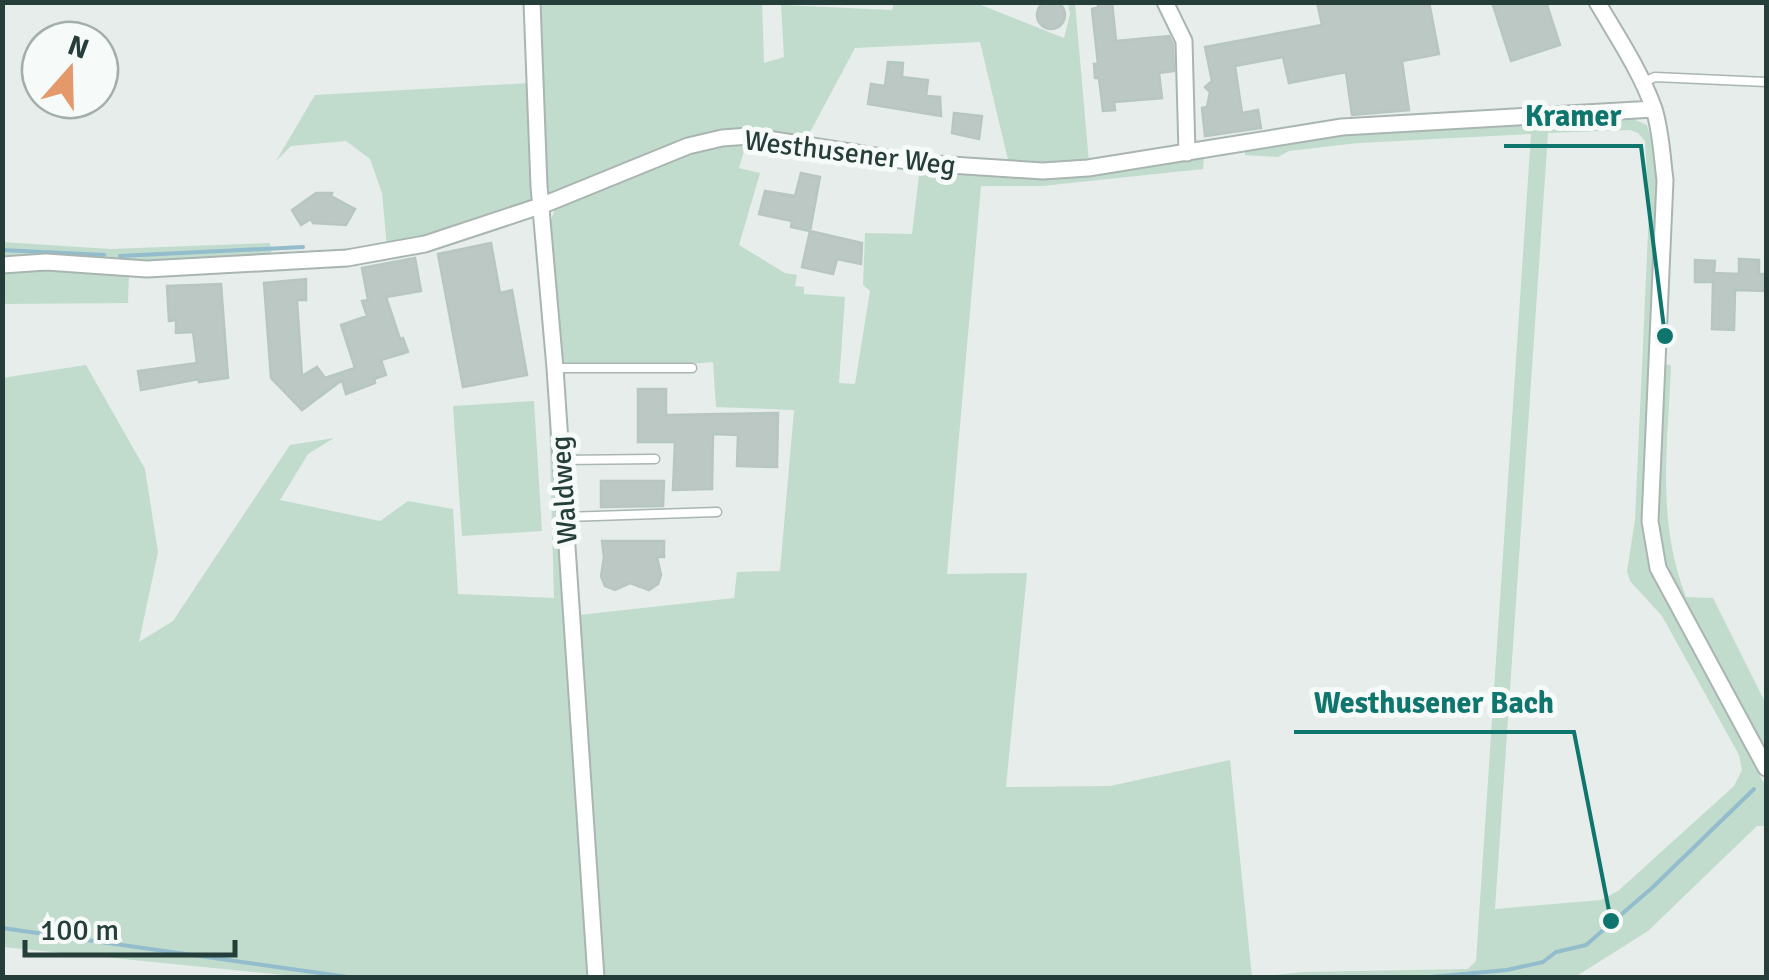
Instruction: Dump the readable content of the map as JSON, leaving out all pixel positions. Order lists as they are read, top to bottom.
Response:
{
  "streets": {
    "street": ["Westhusener Weg", "Waldweg"]
  },
  "crossings": [
    ["Westhusener Weg", "Waldweg"]
  ],
  "places": ["Kramer", "Westhusener Bach"],
  "scale_bar": "100 m",
  "north": "top"
}
